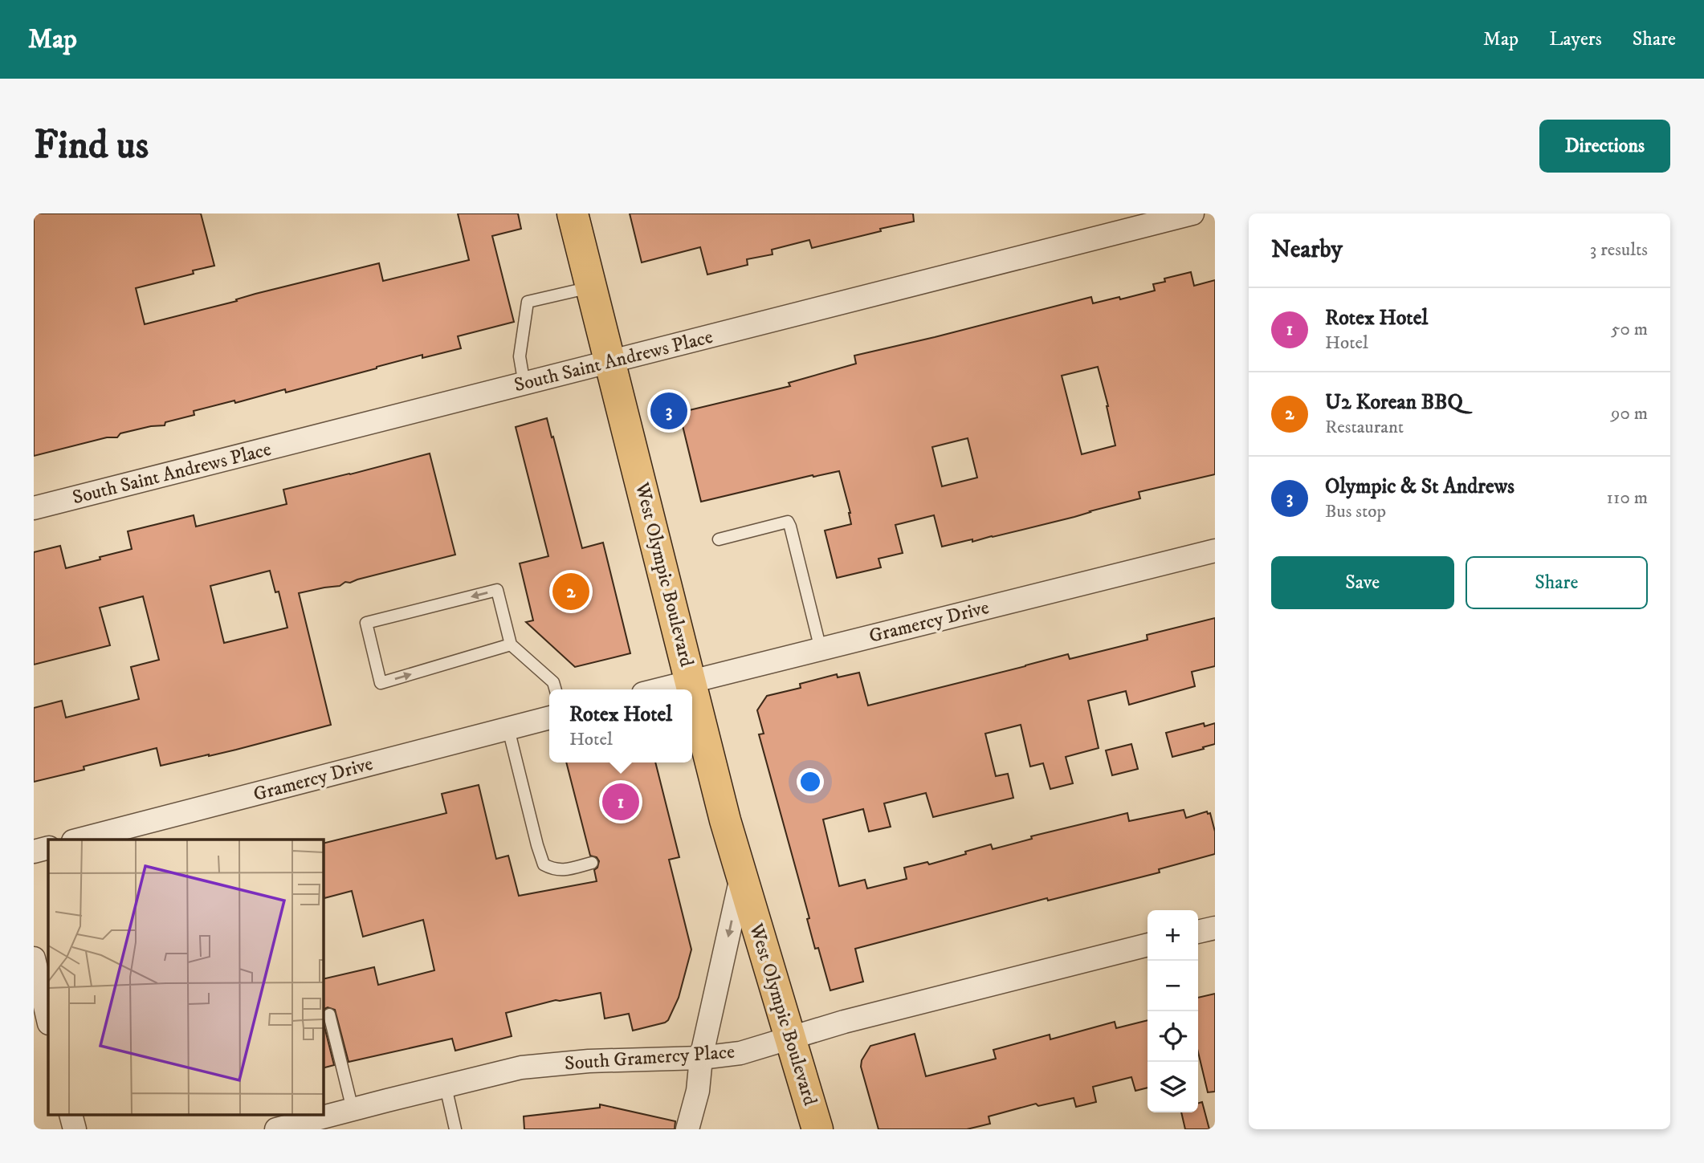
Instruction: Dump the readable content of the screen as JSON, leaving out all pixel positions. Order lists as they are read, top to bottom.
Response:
{
  "streets": {
    "main road": ["West Olympic Boulevard"],
    "street": ["South Saint Andrews Place", "Gramercy Drive", "South Gramercy Place"]
  },
  "crossings": [
    ["South Saint Andrews Place", "West Olympic Boulevard"],
    ["West Olympic Boulevard", "Gramercy Drive"],
    ["West Olympic Boulevard", "South Gramercy Place"]
  ],
  "page": {
    "header": "Map",
    "nav": ["Map", "Layers", "Share"],
    "buttons": [
      "Directions",
      ["Save", "Share"]
    ],
    "title": "Find us",
    "heading": ["Nearby", "3 results"],
    "list": [
      {
        "mark": "1",
        "name": "Rotex Hotel",
        "note": "Hotel",
        "value": "50 m"
      },
      {
        "mark": "2",
        "name": "U2 Korean BBQ",
        "note": "Restaurant",
        "value": "90 m"
      },
      {
        "mark": "3",
        "name": "Olympic & St Andrews",
        "note": "Bus stop",
        "value": "110 m"
      }
    ],
    "pins": ["3", "2", "1"],
    "popup": ["Rotex Hotel", "Hotel"],
    "map_buttons": ["+", "−"]
  }
}
